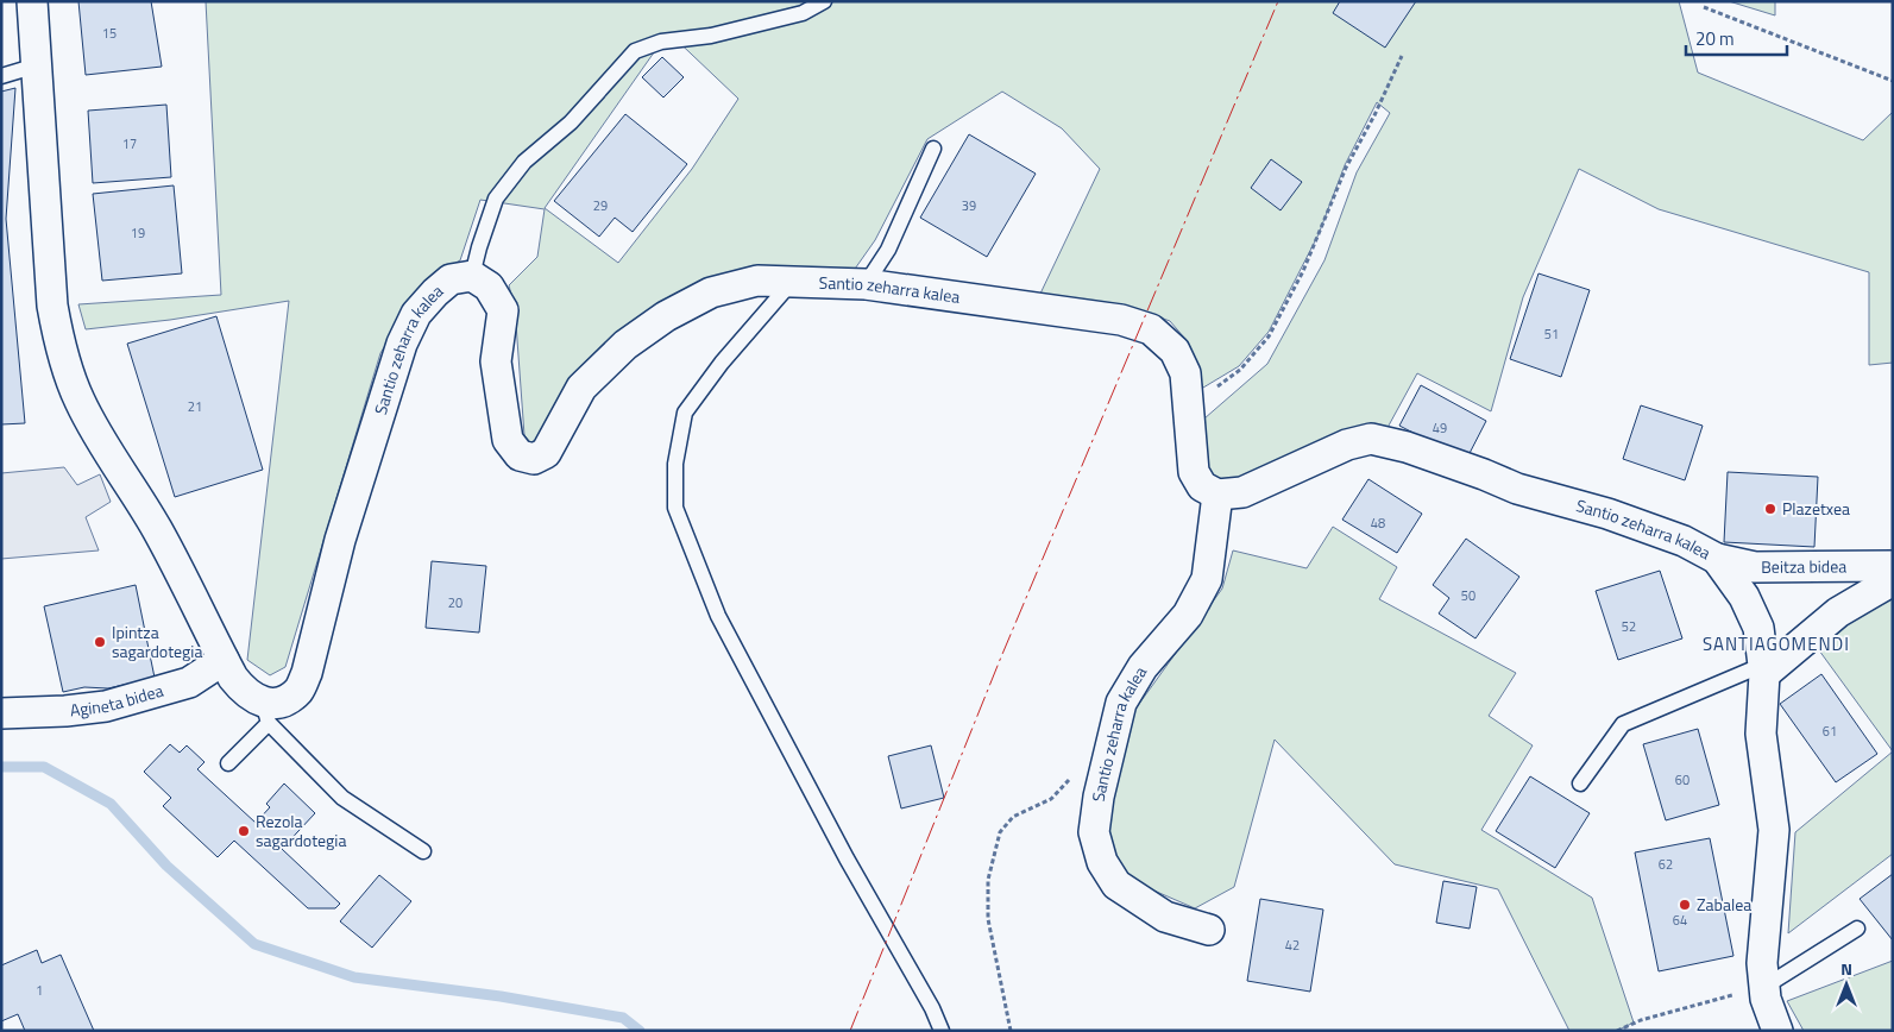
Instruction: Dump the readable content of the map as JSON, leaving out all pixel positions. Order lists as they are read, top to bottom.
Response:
{
  "streets": {
    "street": ["Santio zeharra kalea", "Beitza bidea", "Agineta bidea"]
  },
  "crossings": [
    ["Santio zeharra kalea", "Beitza bidea"]
  ],
  "districts": ["SANTIAGOMENDI"],
  "places": [
    "Plazetxea",
    "Ipintza sagardotegia",
    "Rezola sagardotegia",
    "Zabalea"
  ],
  "house_numbers": [
    "15",
    "17",
    "29",
    "39",
    "19",
    "51",
    "21",
    "49",
    "48",
    "50",
    "20",
    "52",
    "61",
    "60",
    "62",
    "64",
    "42",
    "1"
  ],
  "scale_bar": "20 m",
  "north": "top"
}
